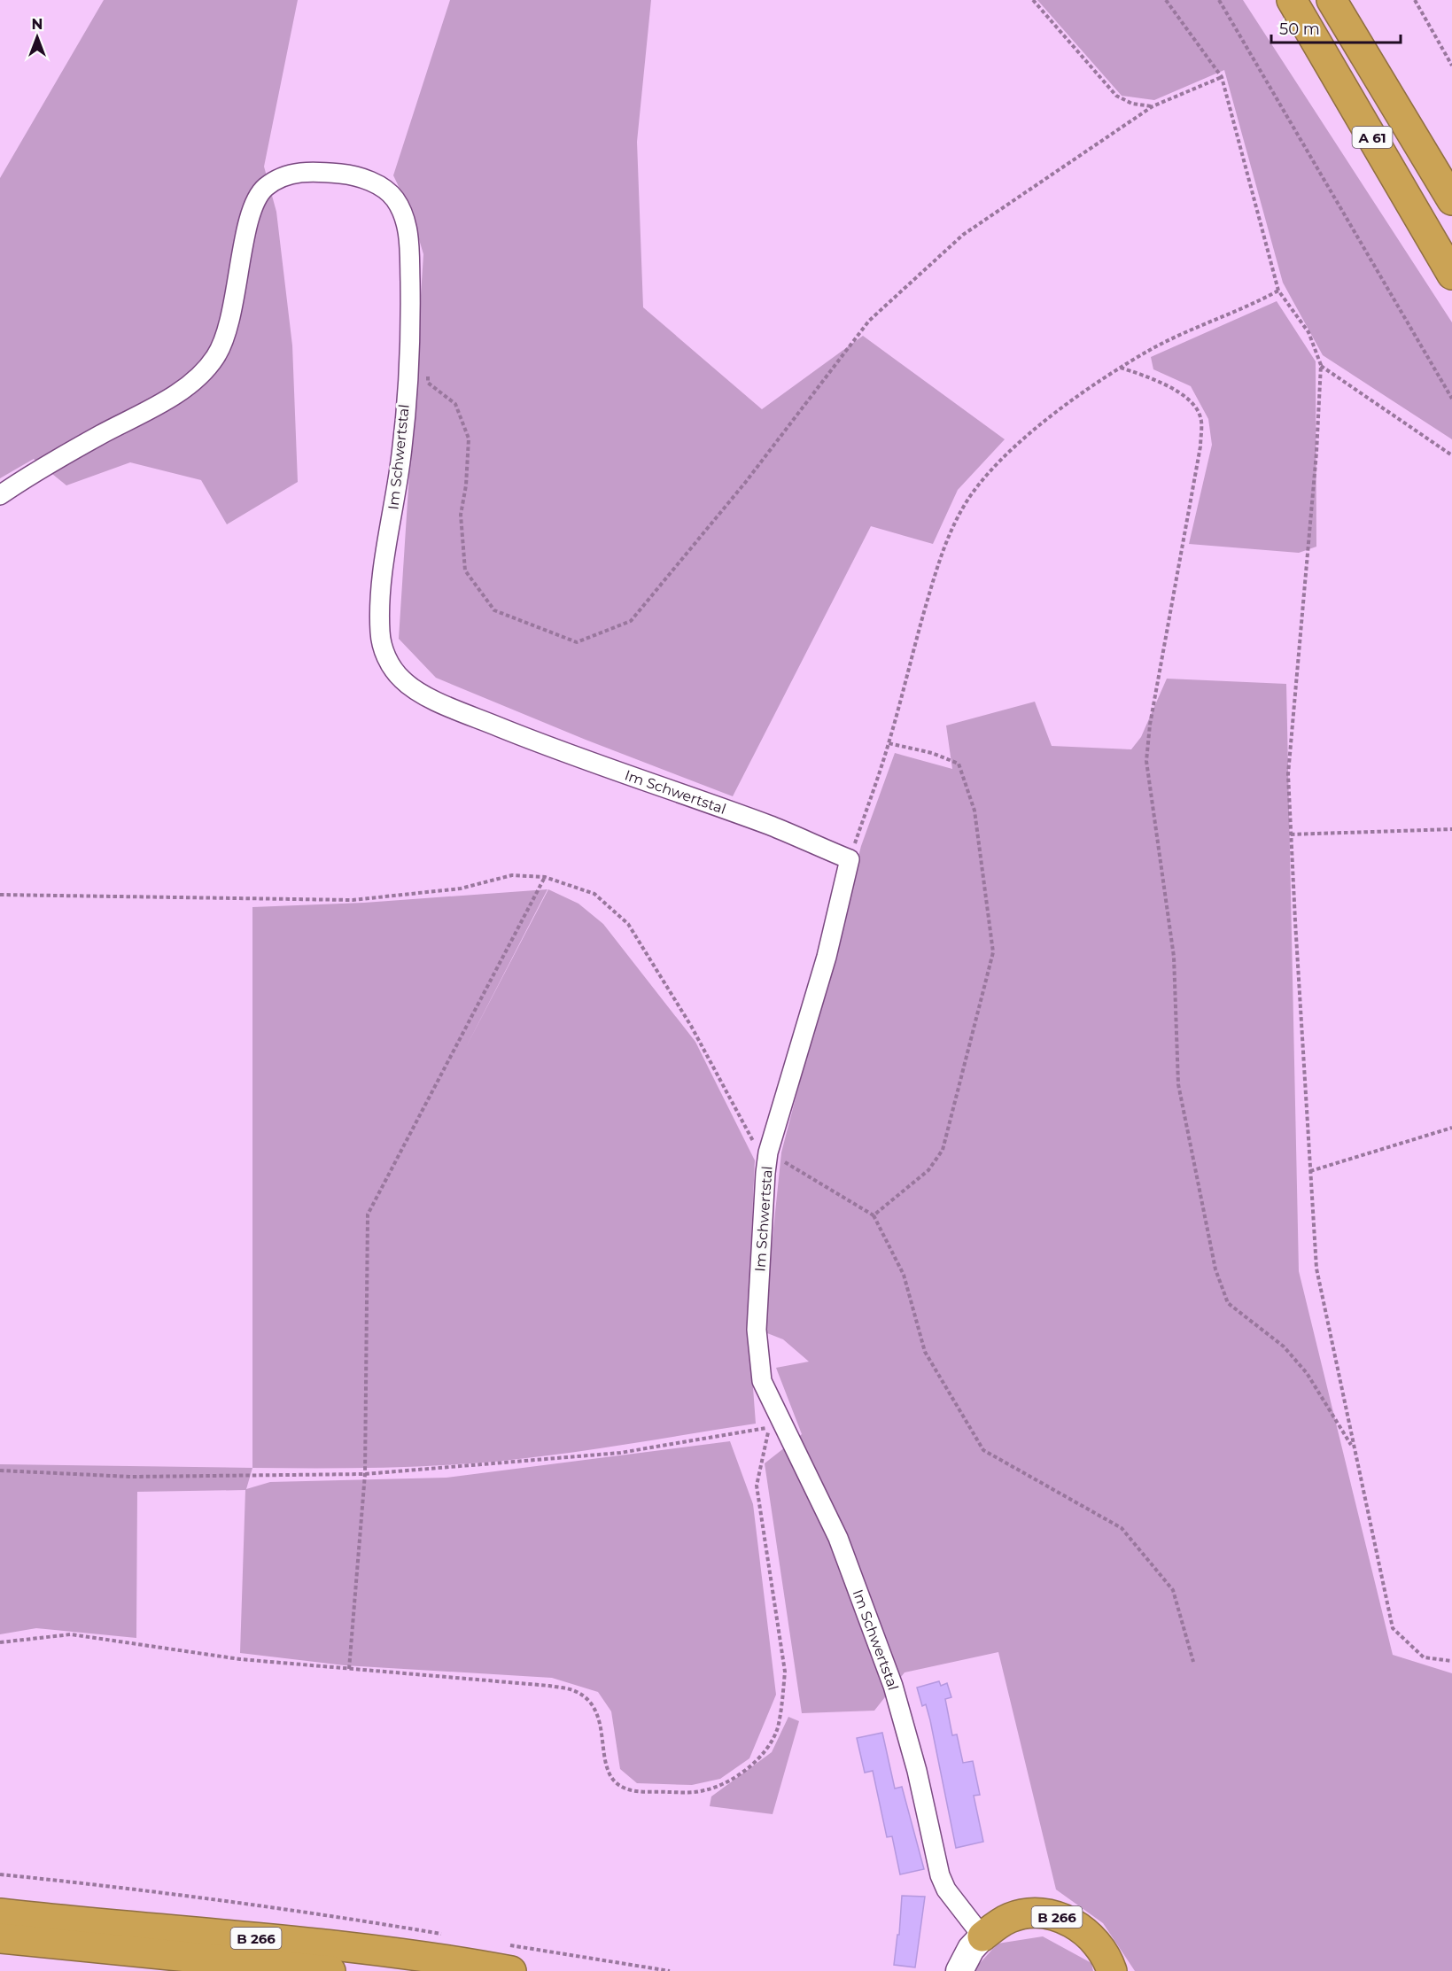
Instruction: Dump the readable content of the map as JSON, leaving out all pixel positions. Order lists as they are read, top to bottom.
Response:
{
  "streets": {
    "highway": ["A 61", "B 266"],
    "street": ["Im Schwertstal"]
  },
  "crossings": [
    ["Im Schwertstal", "B 266"]
  ],
  "scale_bar": "50 m",
  "north": "top"
}
